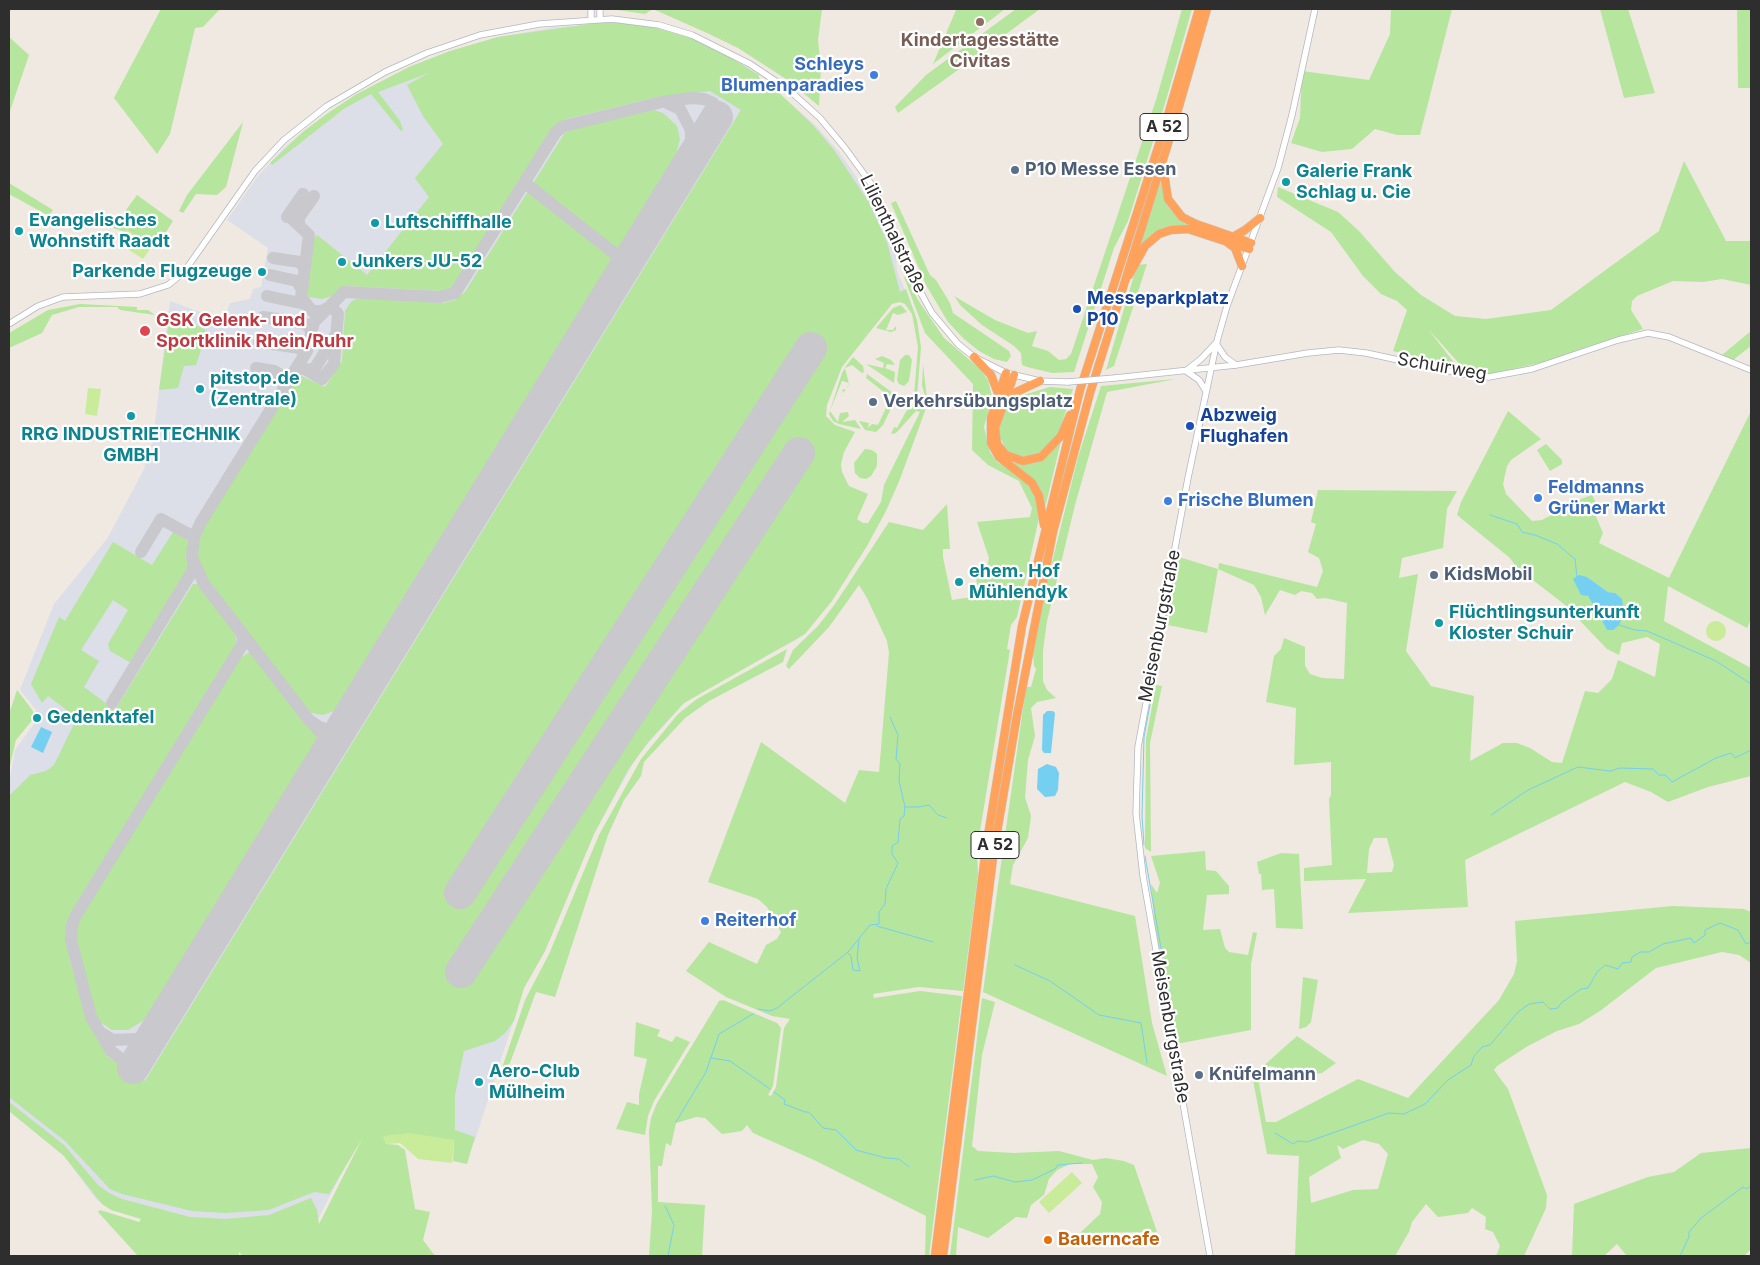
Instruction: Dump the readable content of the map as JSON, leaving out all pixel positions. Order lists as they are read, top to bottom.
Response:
{
  "streets": {
    "highway": ["A 52"],
    "main road": ["Lilienthalstraße", "Schuirweg", "Meisenburgstraße"]
  },
  "crossings": [
    ["Lilienthalstraße", "Schuirweg"],
    ["Lilienthalstraße", "Meisenburgstraße"],
    ["Schuirweg", "Meisenburgstraße"]
  ],
  "places": [
    "Kindertagesstätte Civitas",
    "Schleys Blumenparadies",
    "P10 Messe Essen",
    "Galerie Frank Schlag u. Cie",
    "Luftschiffhalle",
    "Evangelisches Wohnstift Raadt",
    "Junkers JU-52",
    "Parkende Flugzeuge",
    "Messeparkplatz P10",
    "GSK Gelenk- und Sportklinik Rhein/Ruhr",
    "pitstop.de (Zentrale)",
    "Verkehrsübungsplatz",
    "RRG INDUSTRIETECHNIK GMBH",
    "Abzweig Flughafen",
    "Feldmanns Grüner Markt",
    "Frische Blumen",
    "KidsMobil",
    "ehem. Hof Mühlendyk",
    "Flüchtlingsunterkunft Kloster Schuir",
    "Gedenktafel",
    "Reiterhof",
    "Knüfelmann",
    "Aero-Club Mülheim",
    "Bauerncafe"
  ]
}
